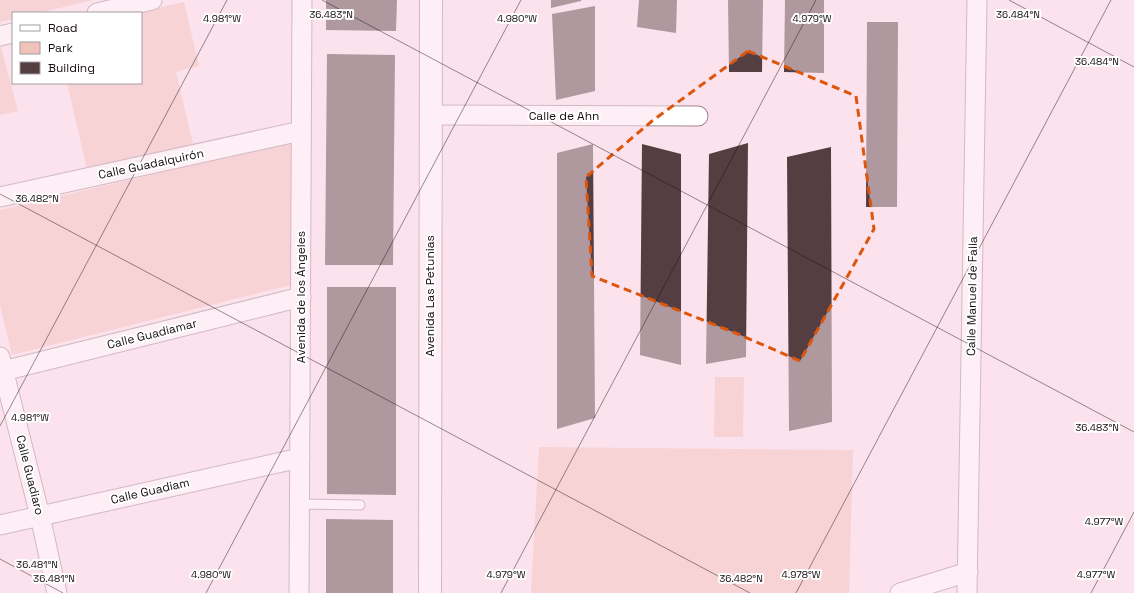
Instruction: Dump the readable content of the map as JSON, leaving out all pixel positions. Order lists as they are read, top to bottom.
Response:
{
  "streets": {
    "street": [
      "Calle de Ahn",
      "Calle Guadalquirón",
      "Avenida Las Petunias",
      "Calle Manuel de Falla",
      "Avenida de los Ángeles",
      "Calle Guadiamar",
      "Calle Guadiaro",
      "Calle Guadiam"
    ]
  },
  "crossings": [
    ["Calle de Ahn", "Avenida Las Petunias"],
    ["Calle Guadalquirón", "Avenida de los Ángeles"],
    ["Avenida de los Ángeles", "Calle Guadiamar"],
    ["Avenida de los Ángeles", "Calle Guadiam"],
    ["Calle Guadiamar", "Calle Guadiaro"],
    ["Calle Guadiaro", "Calle Guadiam"]
  ],
  "legend": ["Road", "Park", "Building"],
  "coordinates": [
    "36.483°N",
    "36.484°N",
    "4.981°W",
    "4.980°W",
    "4.979°W",
    "36.482°N",
    "4.977°W",
    "36.481°N",
    "4.978°W"
  ]
}
